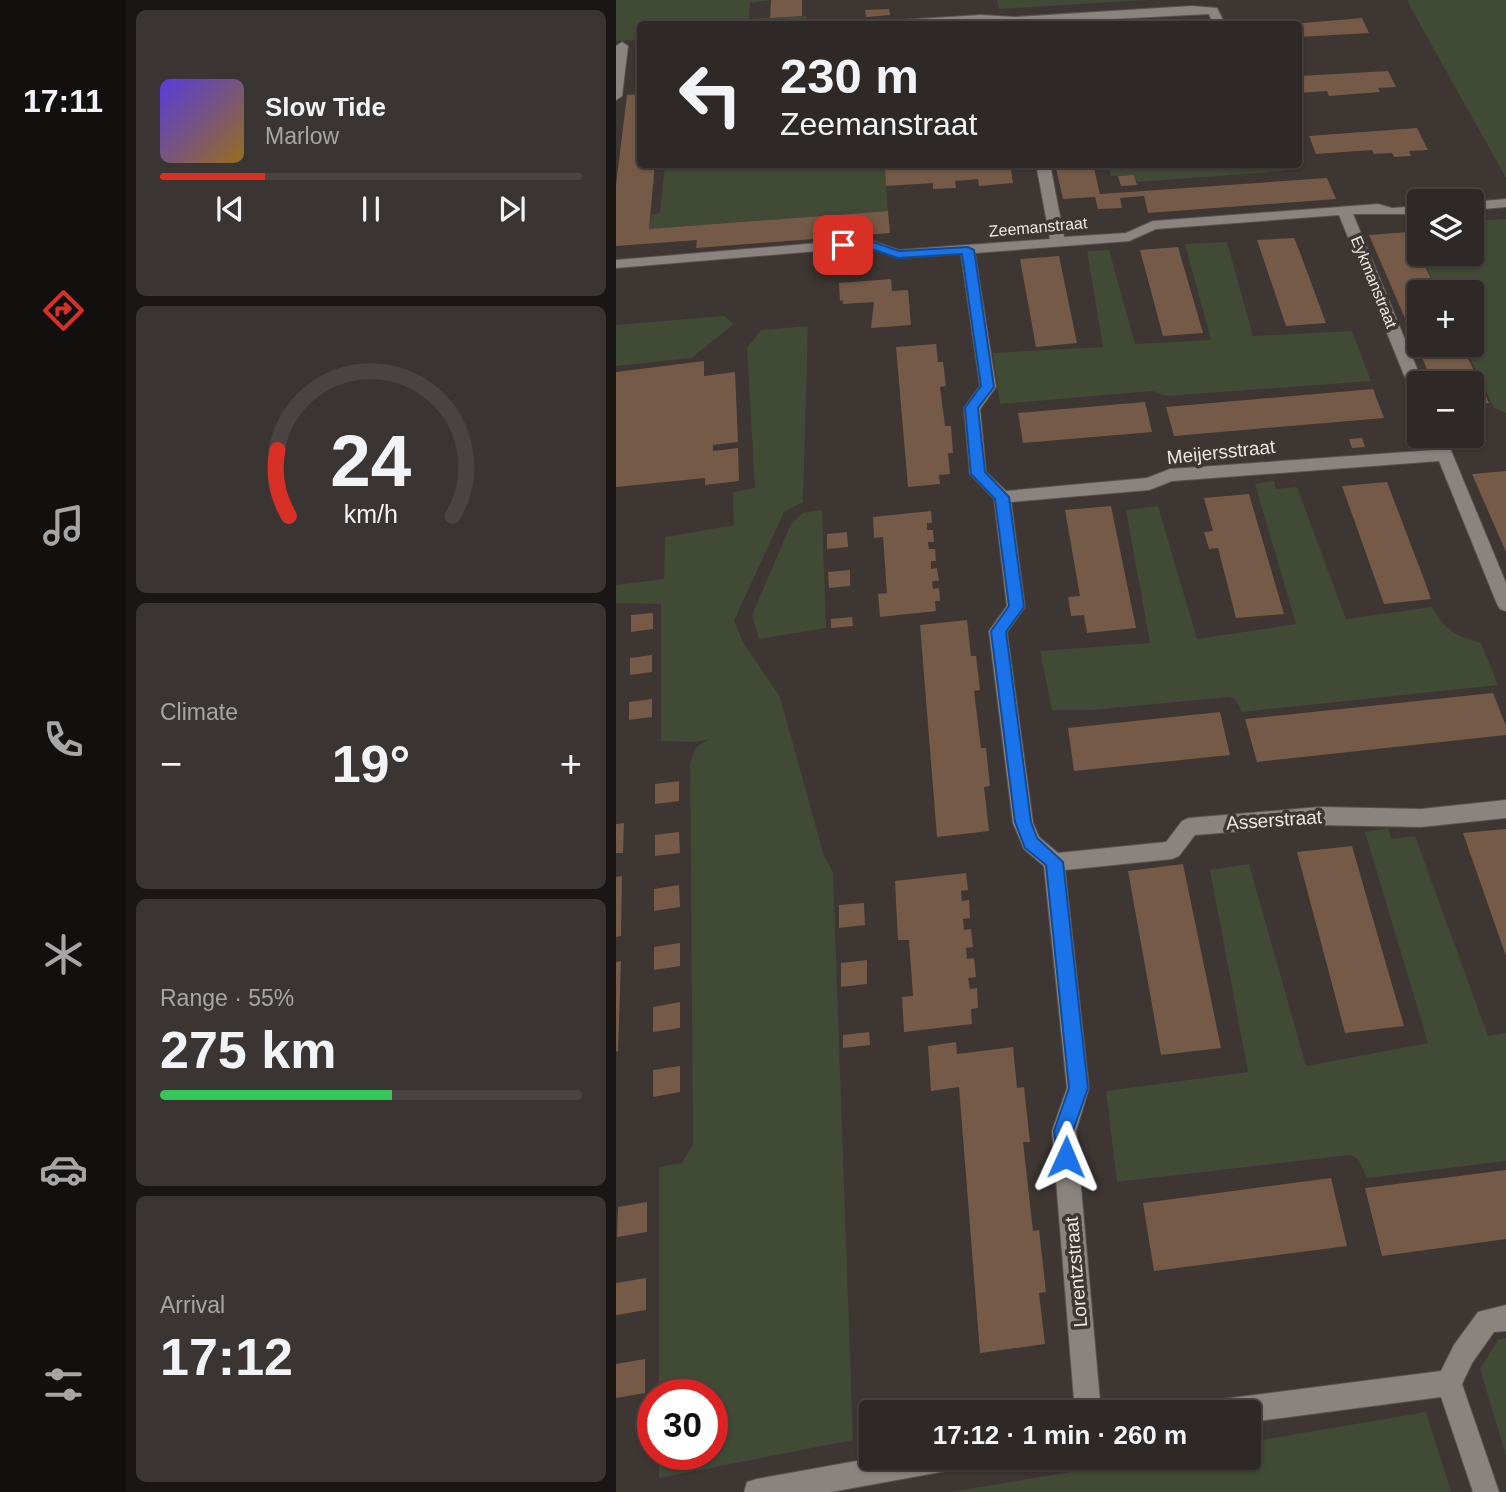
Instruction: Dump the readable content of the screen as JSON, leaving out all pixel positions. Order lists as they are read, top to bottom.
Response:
{
  "streets": {
    "street": [
      "Zeemanstraat",
      "Eykmanstraat",
      "Meijersstraat",
      "Asserstraat",
      "Lorentzstraat"
    ]
  },
  "crossings": [
    ["Zeemanstraat", "Eykmanstraat"],
    ["Asserstraat", "Lorentzstraat"]
  ],
  "page": {
    "tabs": "17:11",
    "turn": ["230 m", "Zeemanstraat"],
    "song": ["Slow Tide", "Marlow"],
    "map_buttons": ["+", "−"],
    "tile": [
      "Climate",
      ["Range · 55%", "275 km"],
      ["Arrival", "17:12"]
    ],
    "heat": ["−", "19°", "+"],
    "limit": "30",
    "trip": "17:12 · 1 min · 260 m",
    "gauge": ["24", "km/h"]
  }
}
